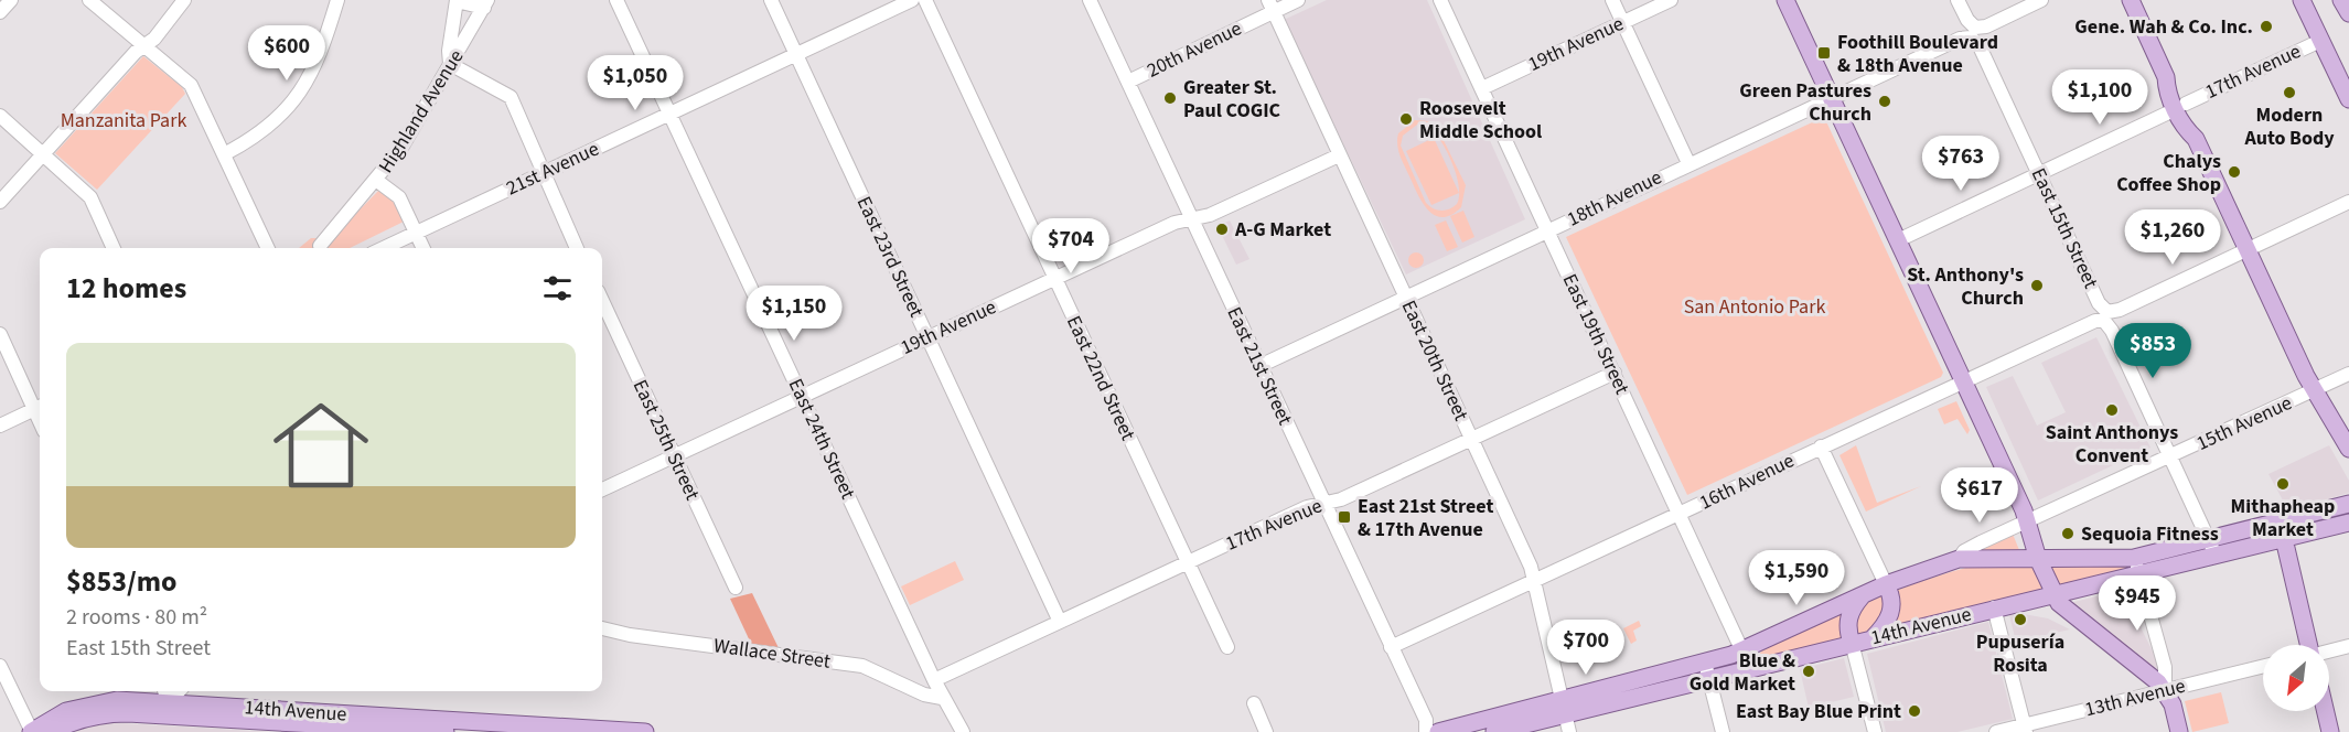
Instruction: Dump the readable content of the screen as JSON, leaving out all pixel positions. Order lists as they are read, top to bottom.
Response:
{
  "streets": {
    "main road": ["15th Avenue", "14th Avenue"],
    "street": [
      "19th Avenue",
      "20th Avenue",
      "17th Avenue",
      "Highland Avenue",
      "21st Avenue",
      "18th Avenue",
      "East 15th Street",
      "East 23rd Street",
      "East 19th Street",
      "East 20th Street",
      "East 21st Street",
      "East 22nd Street",
      "East 24th Street",
      "East 25th Street",
      "16th Avenue",
      "Wallace Street",
      "13th Avenue"
    ]
  },
  "crossings": [
    ["19th Avenue", "East 23rd Street"],
    ["19th Avenue", "East 19th Street"],
    ["19th Avenue", "East 20th Street"],
    ["19th Avenue", "East 21st Street"],
    ["19th Avenue", "East 22nd Street"],
    ["19th Avenue", "East 24th Street"],
    ["19th Avenue", "East 25th Street"],
    ["20th Avenue", "East 20th Street"],
    ["20th Avenue", "East 21st Street"],
    ["17th Avenue", "East 15th Street"],
    ["17th Avenue", "East 23rd Street"],
    ["17th Avenue", "East 19th Street"],
    ["17th Avenue", "East 20th Street"],
    ["17th Avenue", "East 21st Street"],
    ["17th Avenue", "East 22nd Street"],
    ["17th Avenue", "East 24th Street"],
    ["21st Avenue", "East 23rd Street"],
    ["21st Avenue", "East 24th Street"],
    ["18th Avenue", "East 15th Street"],
    ["18th Avenue", "East 19th Street"],
    ["18th Avenue", "East 20th Street"],
    ["18th Avenue", "East 21st Street"],
    ["East 15th Street", "15th Avenue"],
    ["East 15th Street", "16th Avenue"],
    ["East 15th Street", "14th Avenue"],
    ["East 19th Street", "15th Avenue"],
    ["East 19th Street", "16th Avenue"],
    ["East 19th Street", "14th Avenue"],
    ["East 20th Street", "16th Avenue"],
    ["East 20th Street", "14th Avenue"],
    ["East 21st Street", "16th Avenue"],
    ["15th Avenue", "14th Avenue"],
    ["East 24th Street", "Wallace Street"]
  ],
  "parks": ["Manzanita Park", "San Antonio Park"],
  "places": {
    "other": [
      "Gene. Wah & Co. Inc.",
      "Modern Auto Body",
      "Greater St. Paul COGIC",
      "Green Pastures Church",
      "Roosevelt Middle School",
      "Chalys Coffee Shop",
      "A-G Market",
      "St. Anthony's Church",
      "Saint Anthonys Convent",
      "Mithapheap Market",
      "Sequoia Fitness",
      "Pupusería Rosita",
      "Blue & Gold Market",
      "East Bay Blue Print"
    ],
    "transit": ["Foothill Boulevard & 18th Avenue", "East 21st Street & 17th Avenue"]
  },
  "north": "bottom left",
  "page": {
    "price": [
      "$600",
      "$1,050",
      "$1,100",
      "$763",
      "$1,260",
      "$704",
      "$1,150",
      "$853",
      "$617",
      "$1,590",
      "$945",
      "$700"
    ],
    "heading": "12 homes",
    "list": [
      {
        "name": "$853/mo",
        "note": "2 rooms · 80 m² · East 15th Street"
      }
    ]
  }
}
